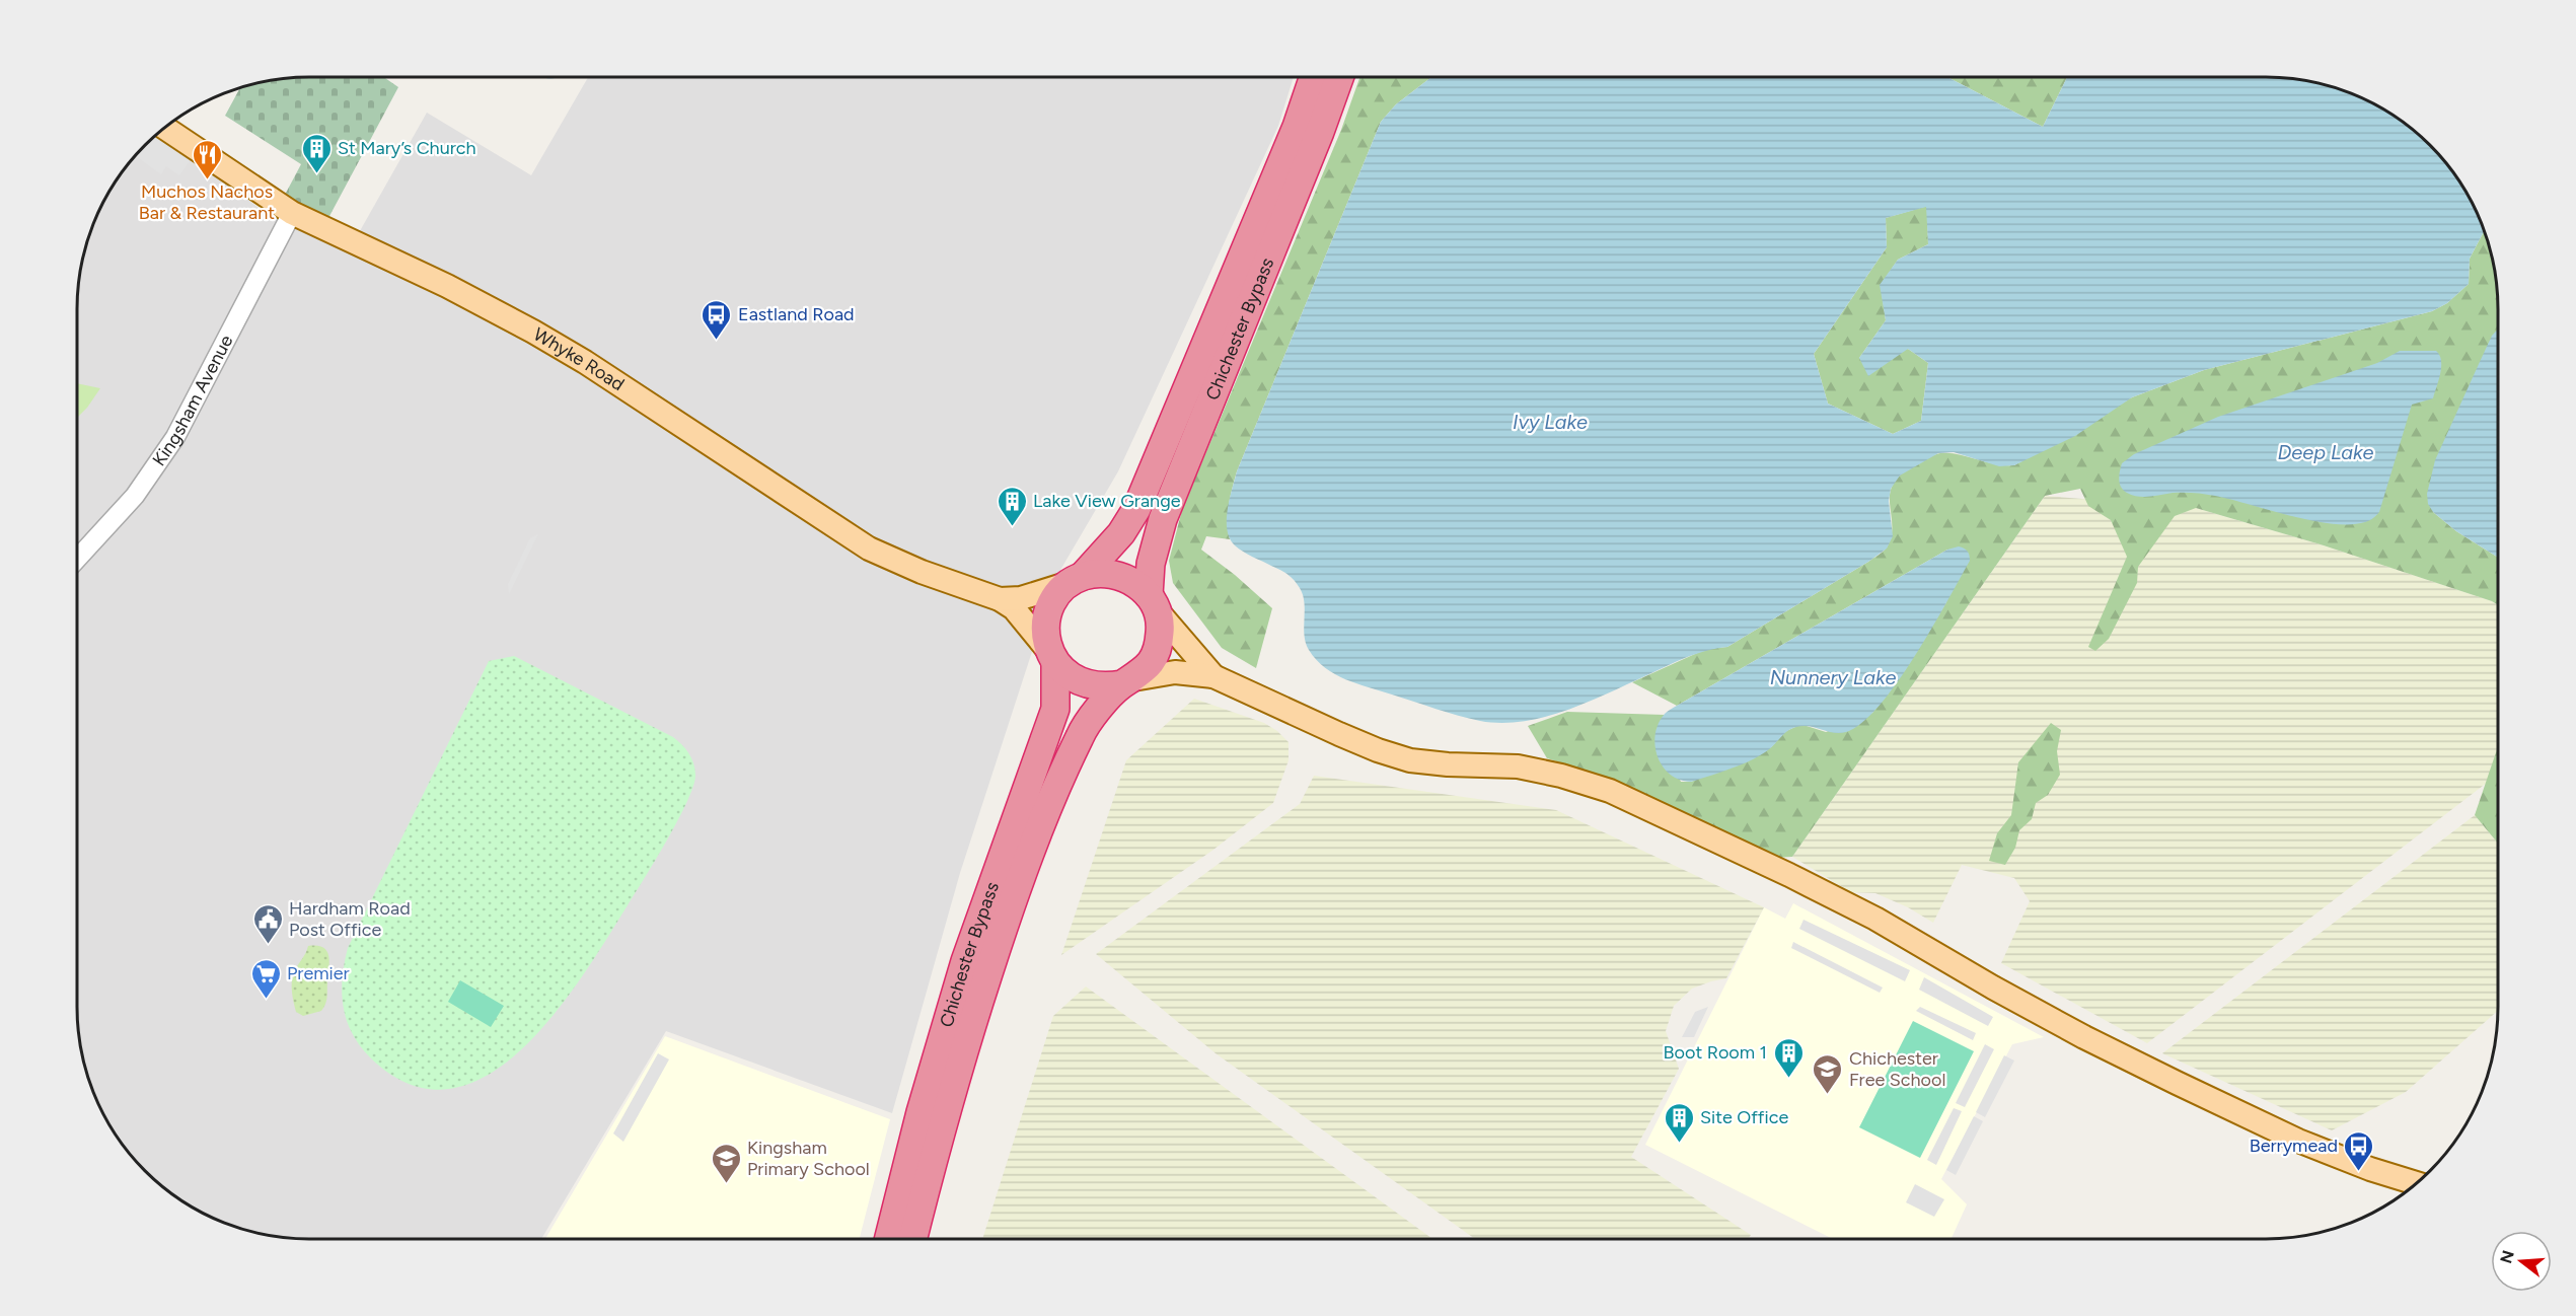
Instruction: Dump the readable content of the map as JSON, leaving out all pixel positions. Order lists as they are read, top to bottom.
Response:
{
  "streets": {
    "highway": ["Chichester Bypass"],
    "main road": ["Whyke Road"],
    "street": ["Kingsham Avenue"]
  },
  "crossings": [
    ["Chichester Bypass", "Whyke Road"],
    ["Whyke Road", "Kingsham Avenue"]
  ],
  "water": ["Ivy Lake", "Deep Lake", "Nunnery Lake"],
  "places": {
    "building": [
      "St Mary’s Church",
      "Lake View Grange",
      "Boot Room 1",
      "Site Office"
    ],
    "restaurant": ["Muchos Nachos Bar & Restaurant"],
    "bus stop": ["Eastland Road", "Berrymead"],
    "public building": ["Hardham Road Post Office"],
    "supermarket": ["Premier"],
    "school or university": ["Chichester Free School", "Kingsham Primary School"]
  },
  "north": "left"
}
